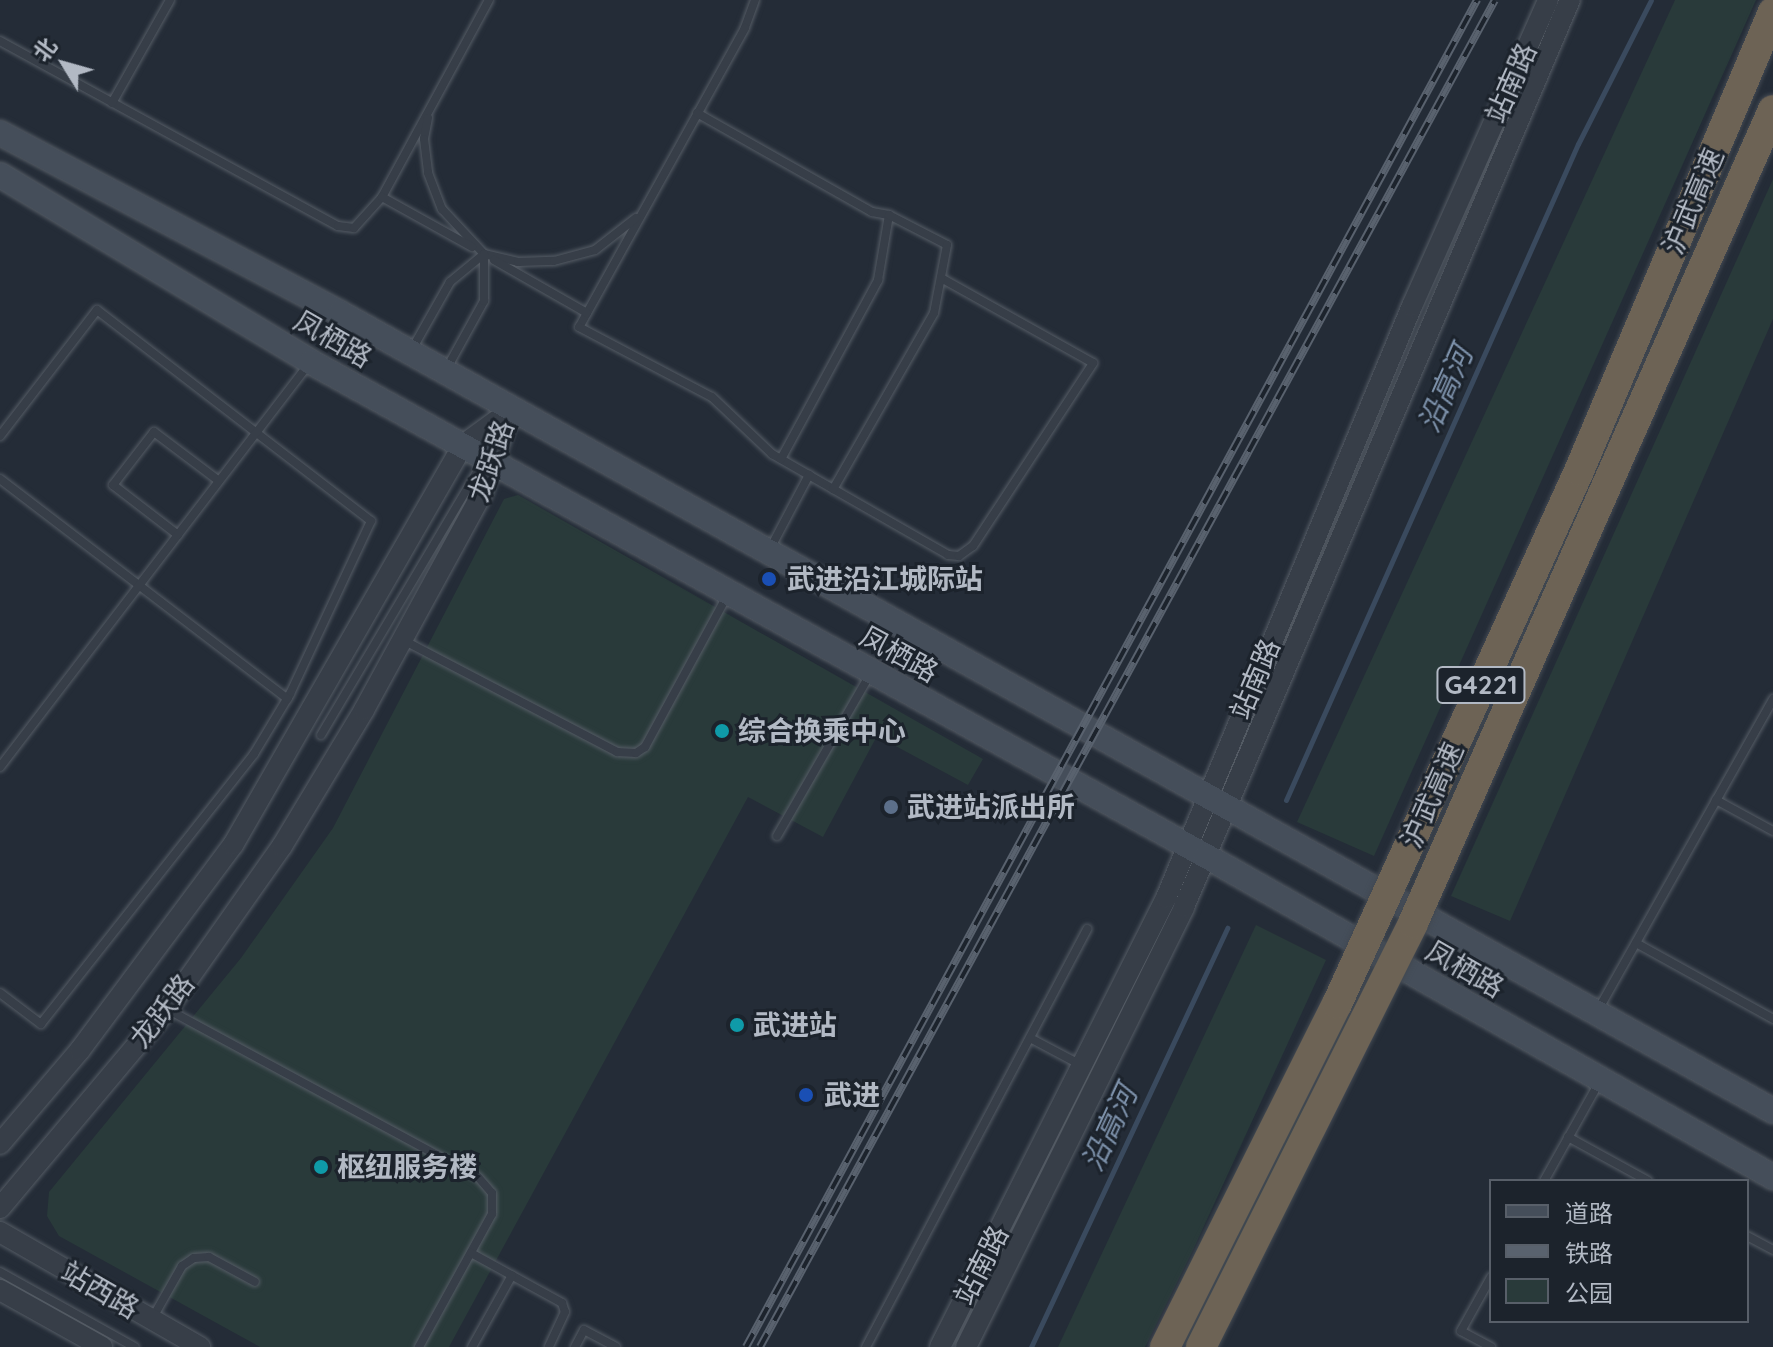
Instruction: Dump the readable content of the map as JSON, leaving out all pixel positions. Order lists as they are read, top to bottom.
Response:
{
  "streets": {
    "highway": ["沪武高速", "G4221"],
    "main road": ["凤栖路"],
    "street": ["站南路", "龙跃路", "站西路"]
  },
  "crossings": [
    ["站南路", "凤栖路"],
    ["凤栖路", "龙跃路"]
  ],
  "water": ["沿高河"],
  "places": [
    "武进沿江城际站",
    "综合换乘中心",
    "武进站派出所",
    "武进站",
    "武进",
    "枢纽服务楼"
  ],
  "legend": ["道路", "铁路", "公园"],
  "north": "top left"
}
